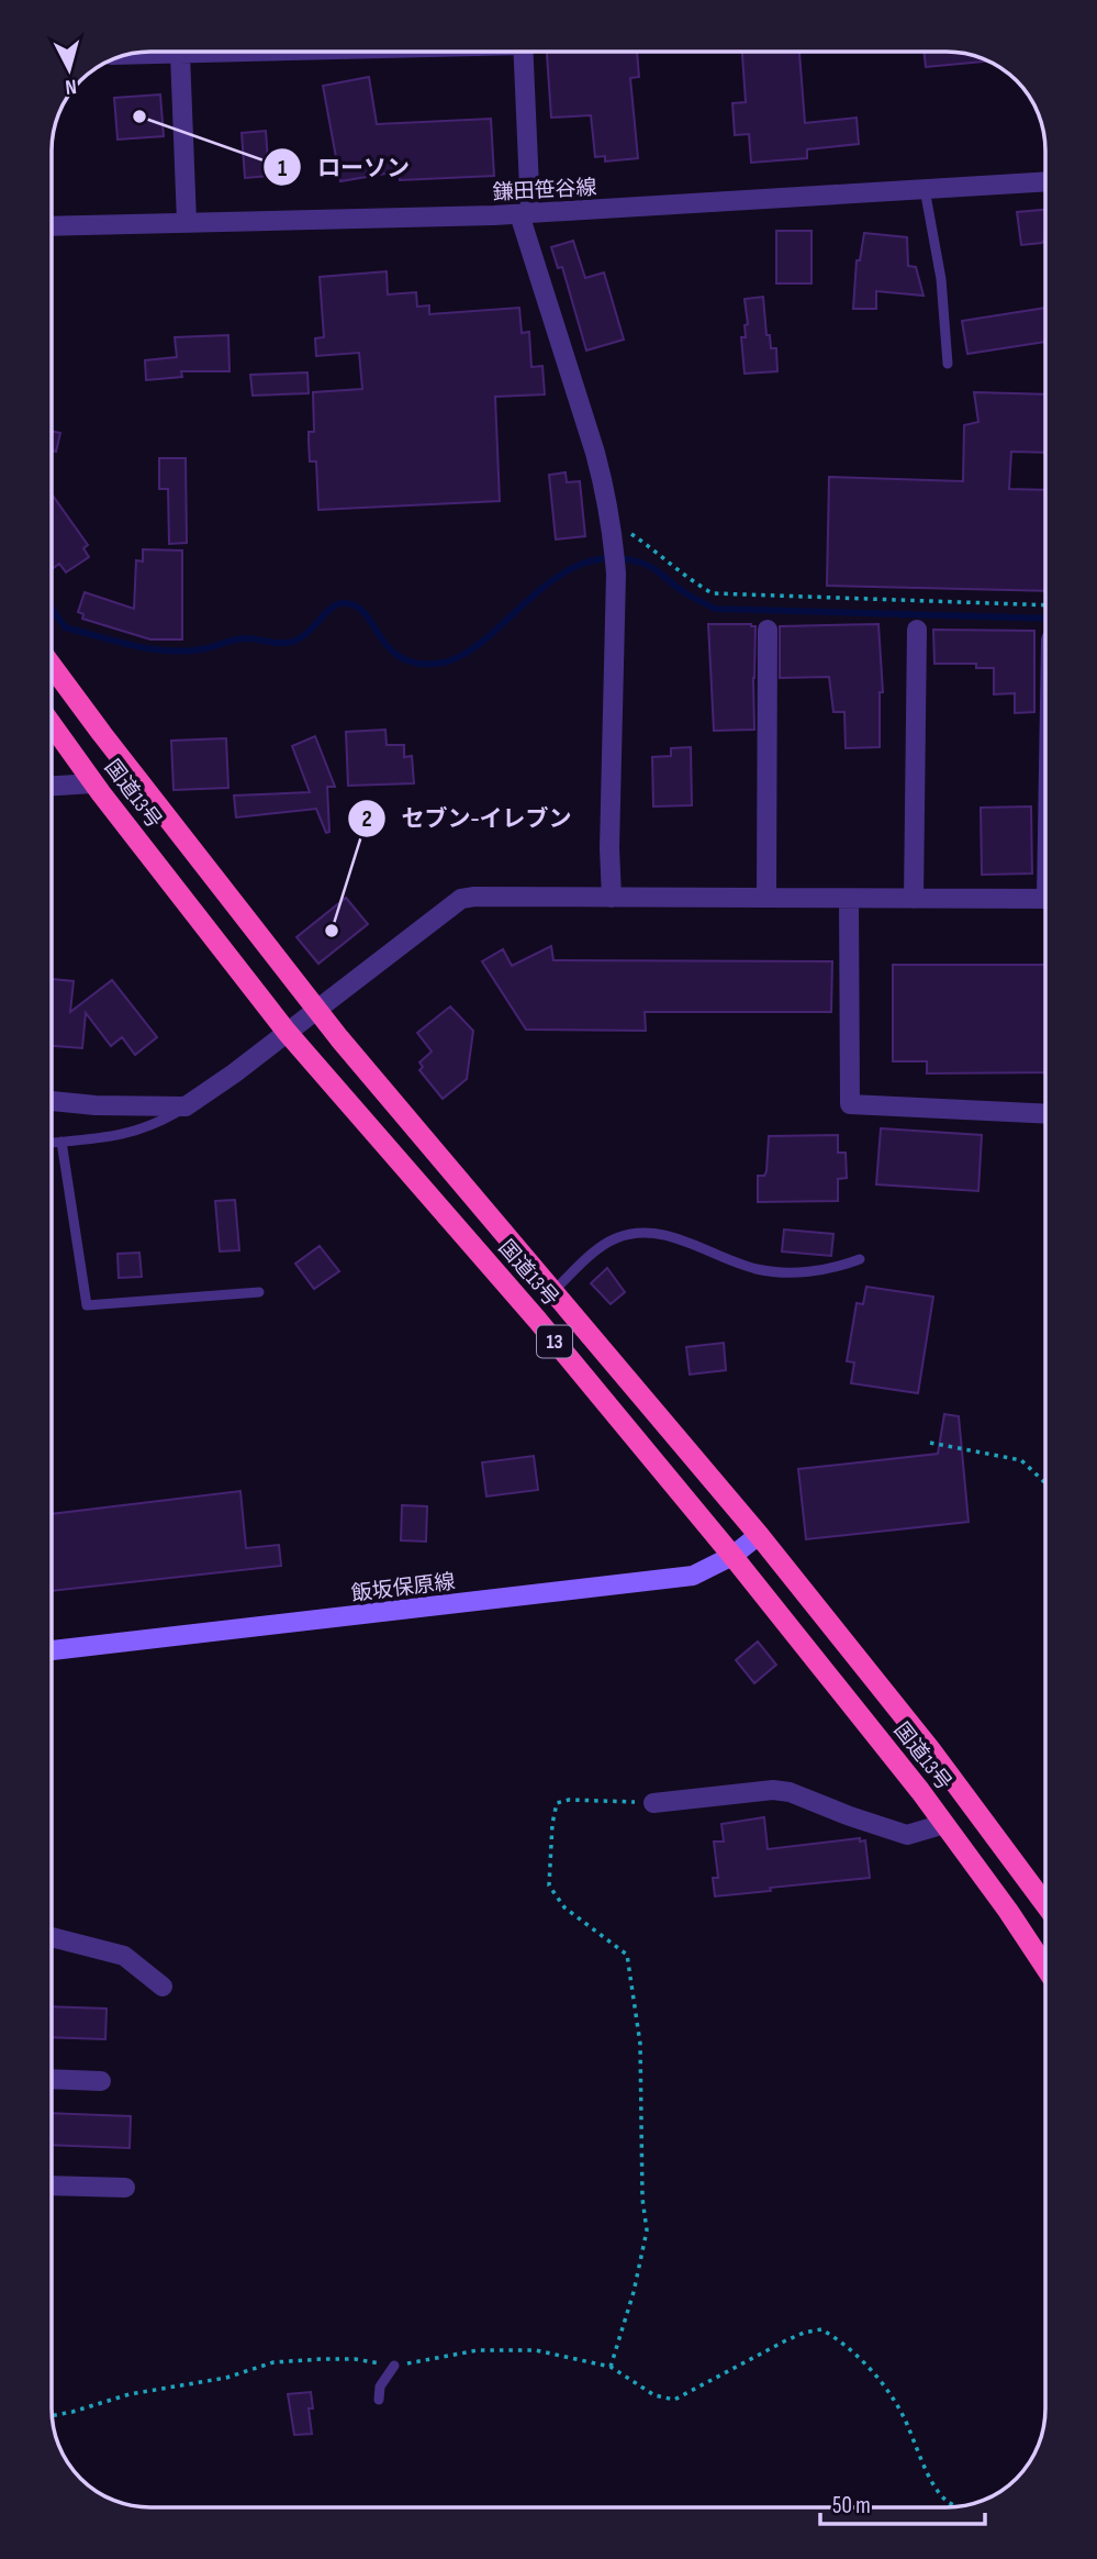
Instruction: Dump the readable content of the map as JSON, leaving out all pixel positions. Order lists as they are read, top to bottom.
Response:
{
  "streets": {
    "highway": ["国道13号", "13"],
    "main road": ["飯坂保原線"],
    "street": ["鎌田笹谷線"]
  },
  "crossings": [
    ["国道13号", "飯坂保原線"]
  ],
  "places": ["ローソン", "セブン-イレブン"],
  "scale_bar": "50 m",
  "north": "bottom"
}
